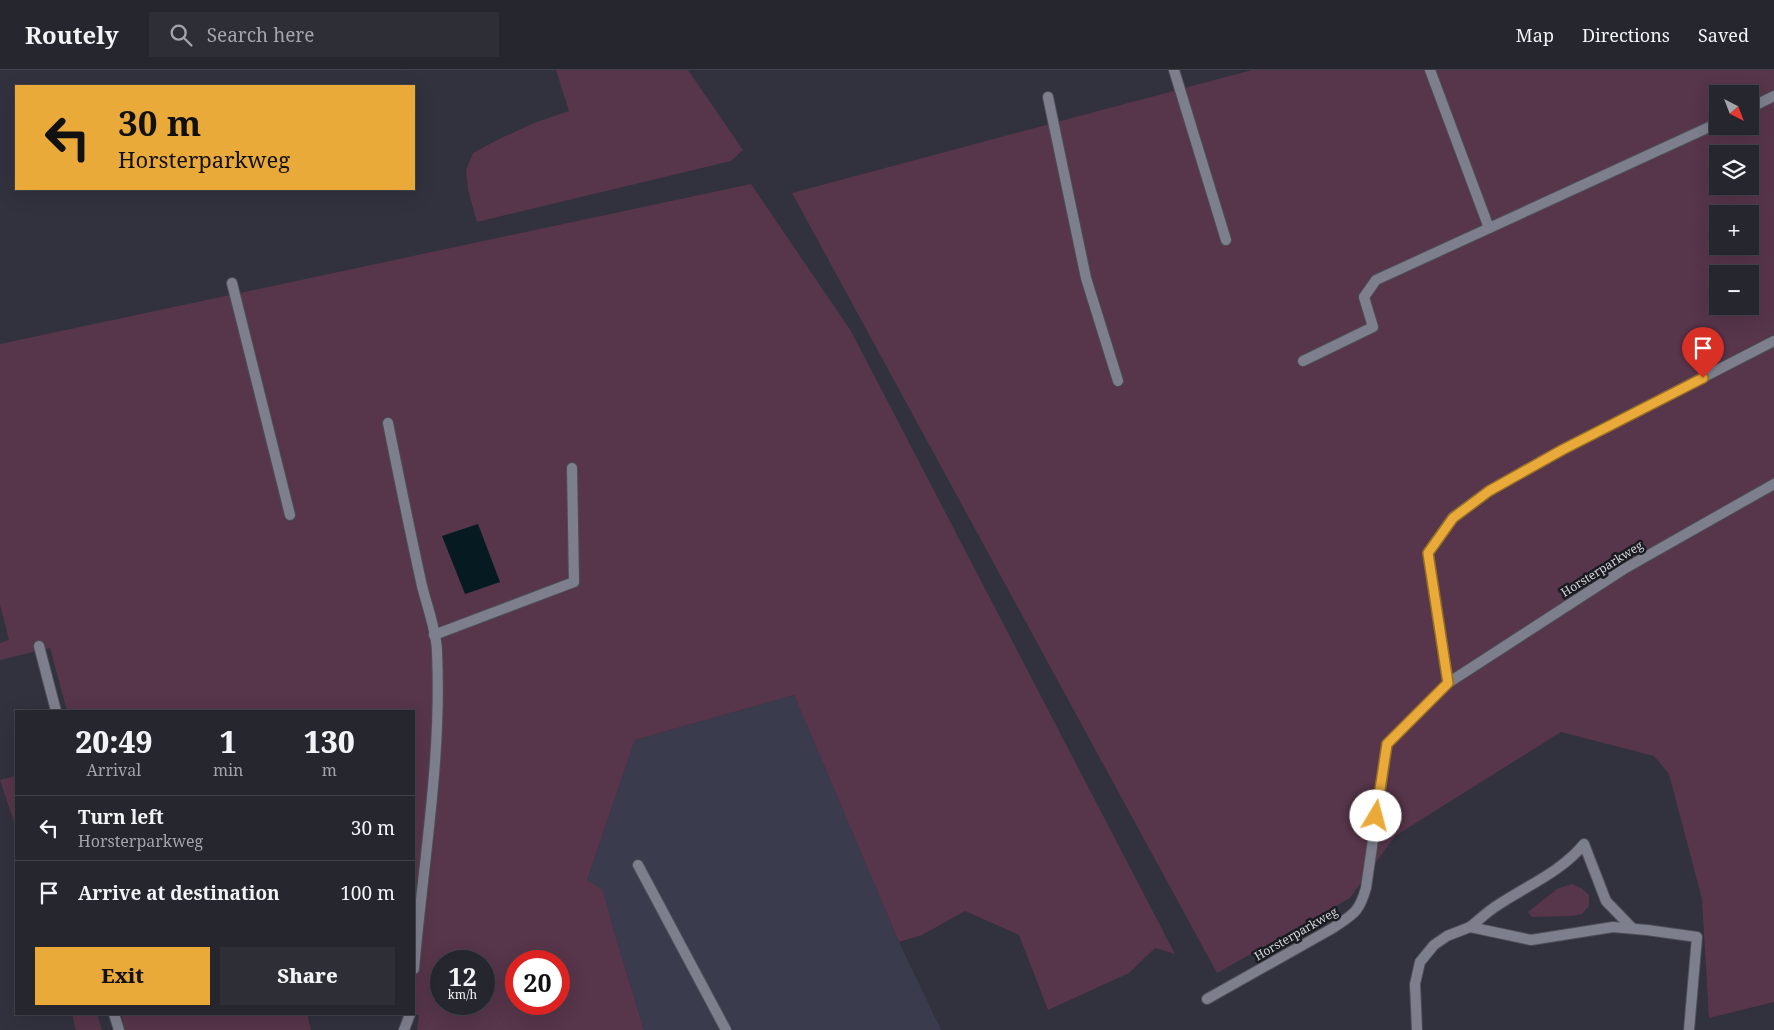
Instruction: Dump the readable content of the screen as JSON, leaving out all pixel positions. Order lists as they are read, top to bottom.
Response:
{
  "streets": {
    "street": ["Horsterparkweg"]
  },
  "north": "bottom right",
  "page": {
    "header": "Routely",
    "search": "Search here",
    "nav": ["Map", "Directions", "Saved"],
    "map_buttons": ["+", "−"],
    "turn": ["30 m", "Horsterparkweg"],
    "eta": [
      "20:49",
      "Arrival",
      "1",
      "min",
      "130",
      "m"
    ],
    "list": [
      {
        "name": "Turn left",
        "note": "Horsterparkweg",
        "value": "30 m"
      },
      {
        "name": "Arrive at destination",
        "value": "100 m"
      }
    ],
    "buttons": ["Exit", "Share"],
    "speed": "12 km/h",
    "limit": "20"
  }
}
